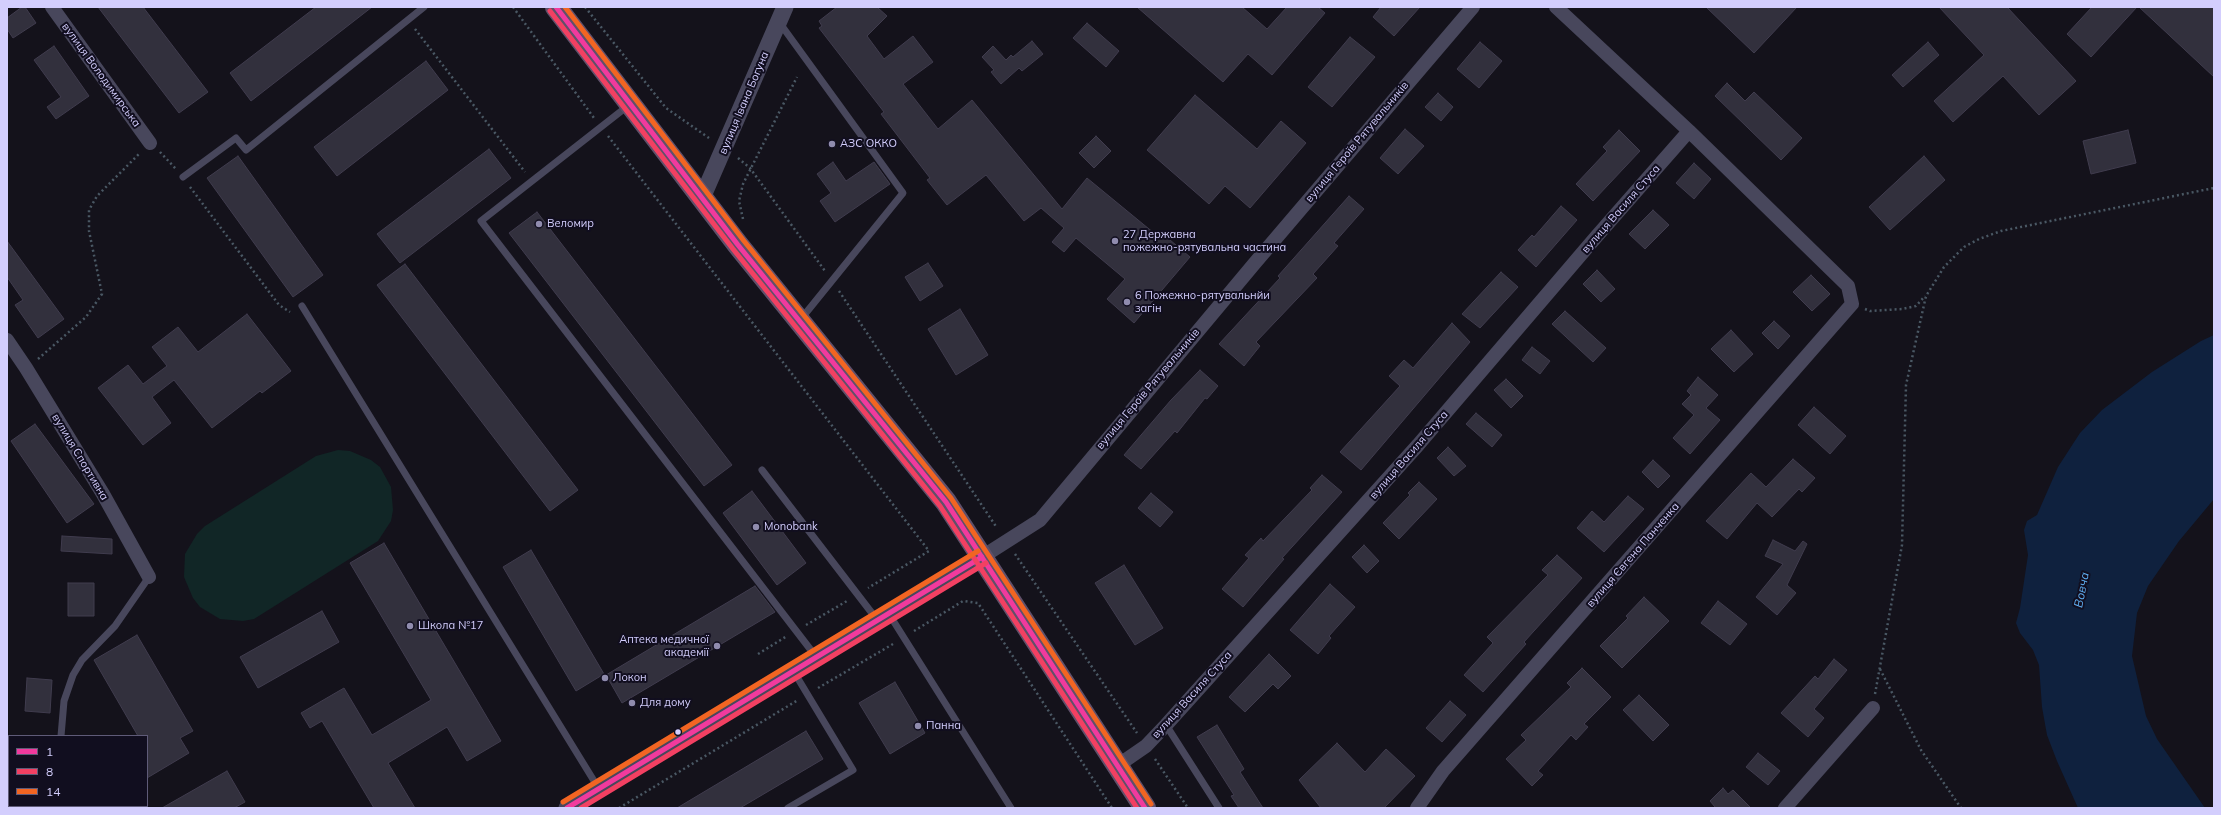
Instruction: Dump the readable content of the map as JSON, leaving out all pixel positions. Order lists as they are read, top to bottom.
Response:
{
  "streets": {
    "street": [
      "вулиця Володимирська",
      "вулиця Івана Богуна",
      "вулиця Героїв Рятувальників",
      "вулиця Василя Стуса",
      "вулиця Спортивна",
      "вулиця Євгена Панченка"
    ]
  },
  "water": ["Вовча"],
  "places": [
    "АЗС ОККО",
    "Веломир",
    "27 Державна пожежно-рятувальна частина",
    "6 Пожежно-рятувальнйи загін",
    "Monobank",
    "Школа №17",
    "Аптека медичної академії",
    "Локон",
    "Для дому",
    "Панна"
  ],
  "lines": ["transit line 1", "transit line 14", "transit line 8"],
  "legend": ["1", "8", "14"]
}
